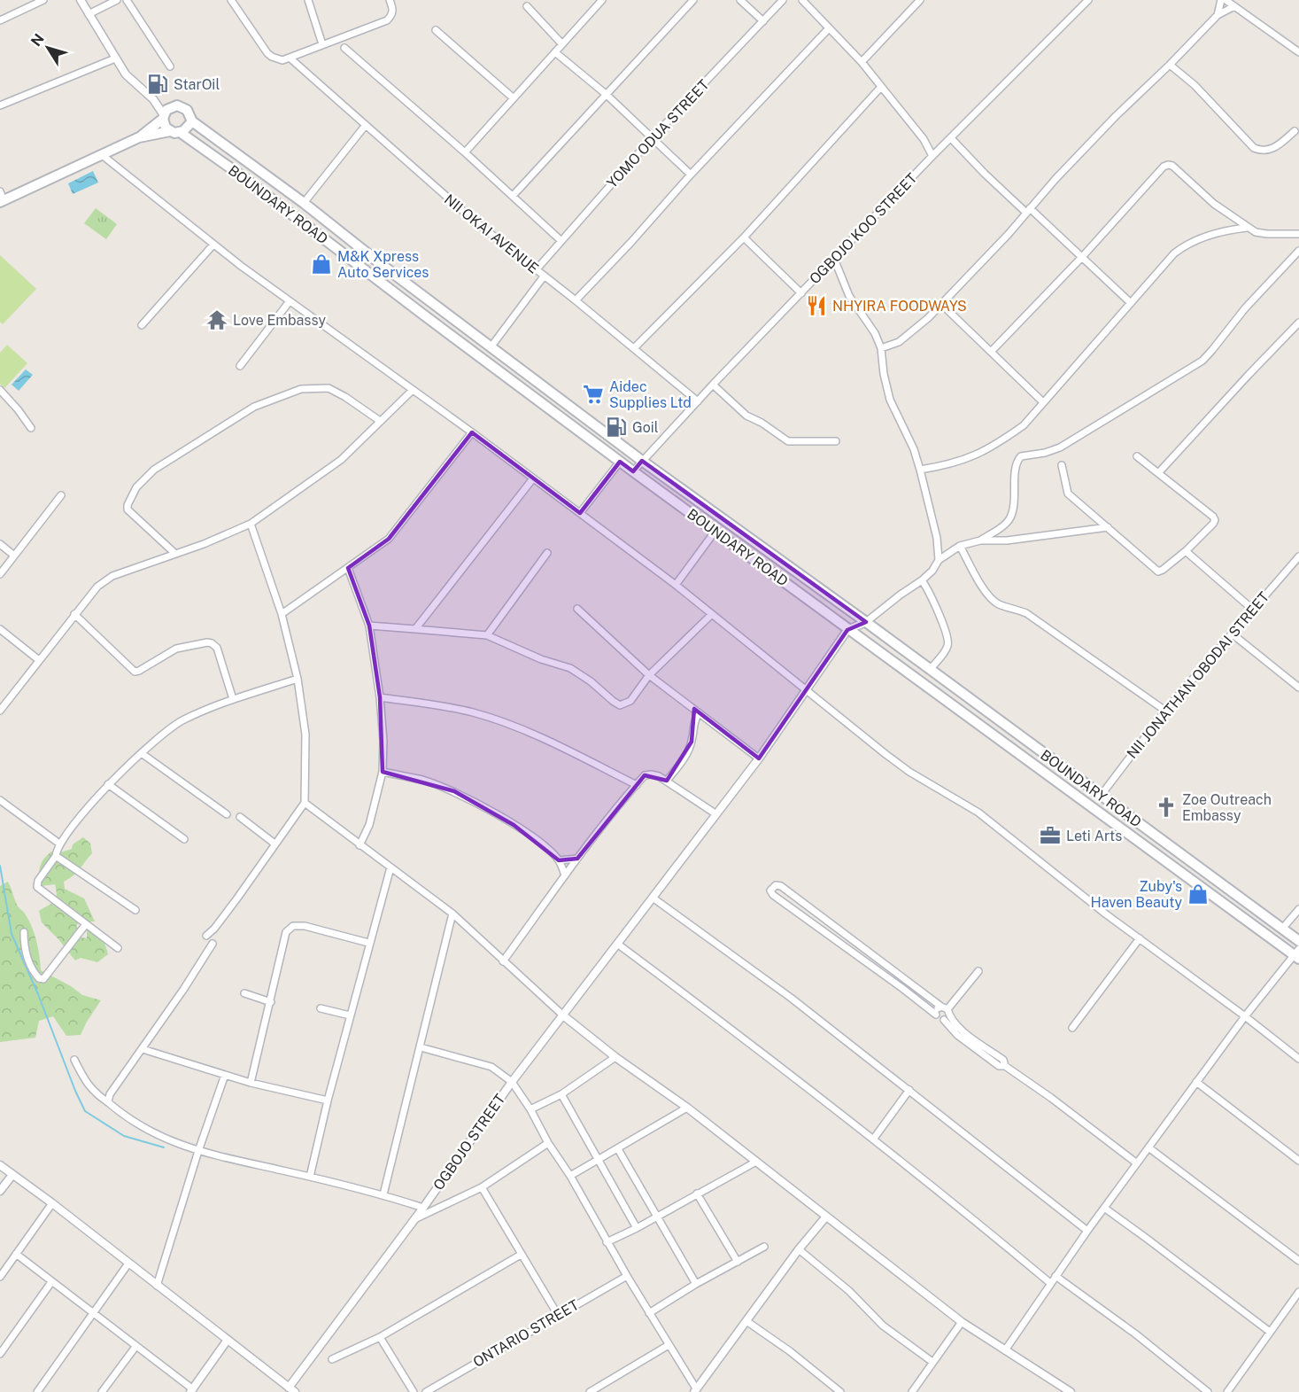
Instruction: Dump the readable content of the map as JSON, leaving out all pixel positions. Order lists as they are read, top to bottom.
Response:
{
  "streets": {
    "main road": ["BOUNDARY ROAD"],
    "street": [
      "YOMO ODUA STREET",
      "OGBOJO KOO STREET",
      "NII OKAI AVENUE",
      "NII JONATHAN OBODAI STREET",
      "OGBOJO STREET",
      "ONTARIO STREET"
    ]
  },
  "crossings": [
    ["YOMO ODUA STREET", "NII OKAI AVENUE"],
    ["BOUNDARY ROAD", "OGBOJO KOO STREET"],
    ["BOUNDARY ROAD", "NII JONATHAN OBODAI STREET"],
    ["BOUNDARY ROAD", "OGBOJO STREET"],
    ["OGBOJO KOO STREET", "NII OKAI AVENUE"]
  ],
  "places": {
    "fuel station": ["StarOil", "Goil"],
    "shop": ["M&K Xpress Auto Services", "Zuby's Haven Beauty"],
    "restaurant": ["NHYIRA FOODWAYS"],
    "temple": ["Love Embassy"],
    "supermarket": ["Aidec Supplies Ltd"],
    "church": ["Zoe Outreach Embassy"],
    "office": ["Leti Arts"]
  },
  "north": "top left"
}
